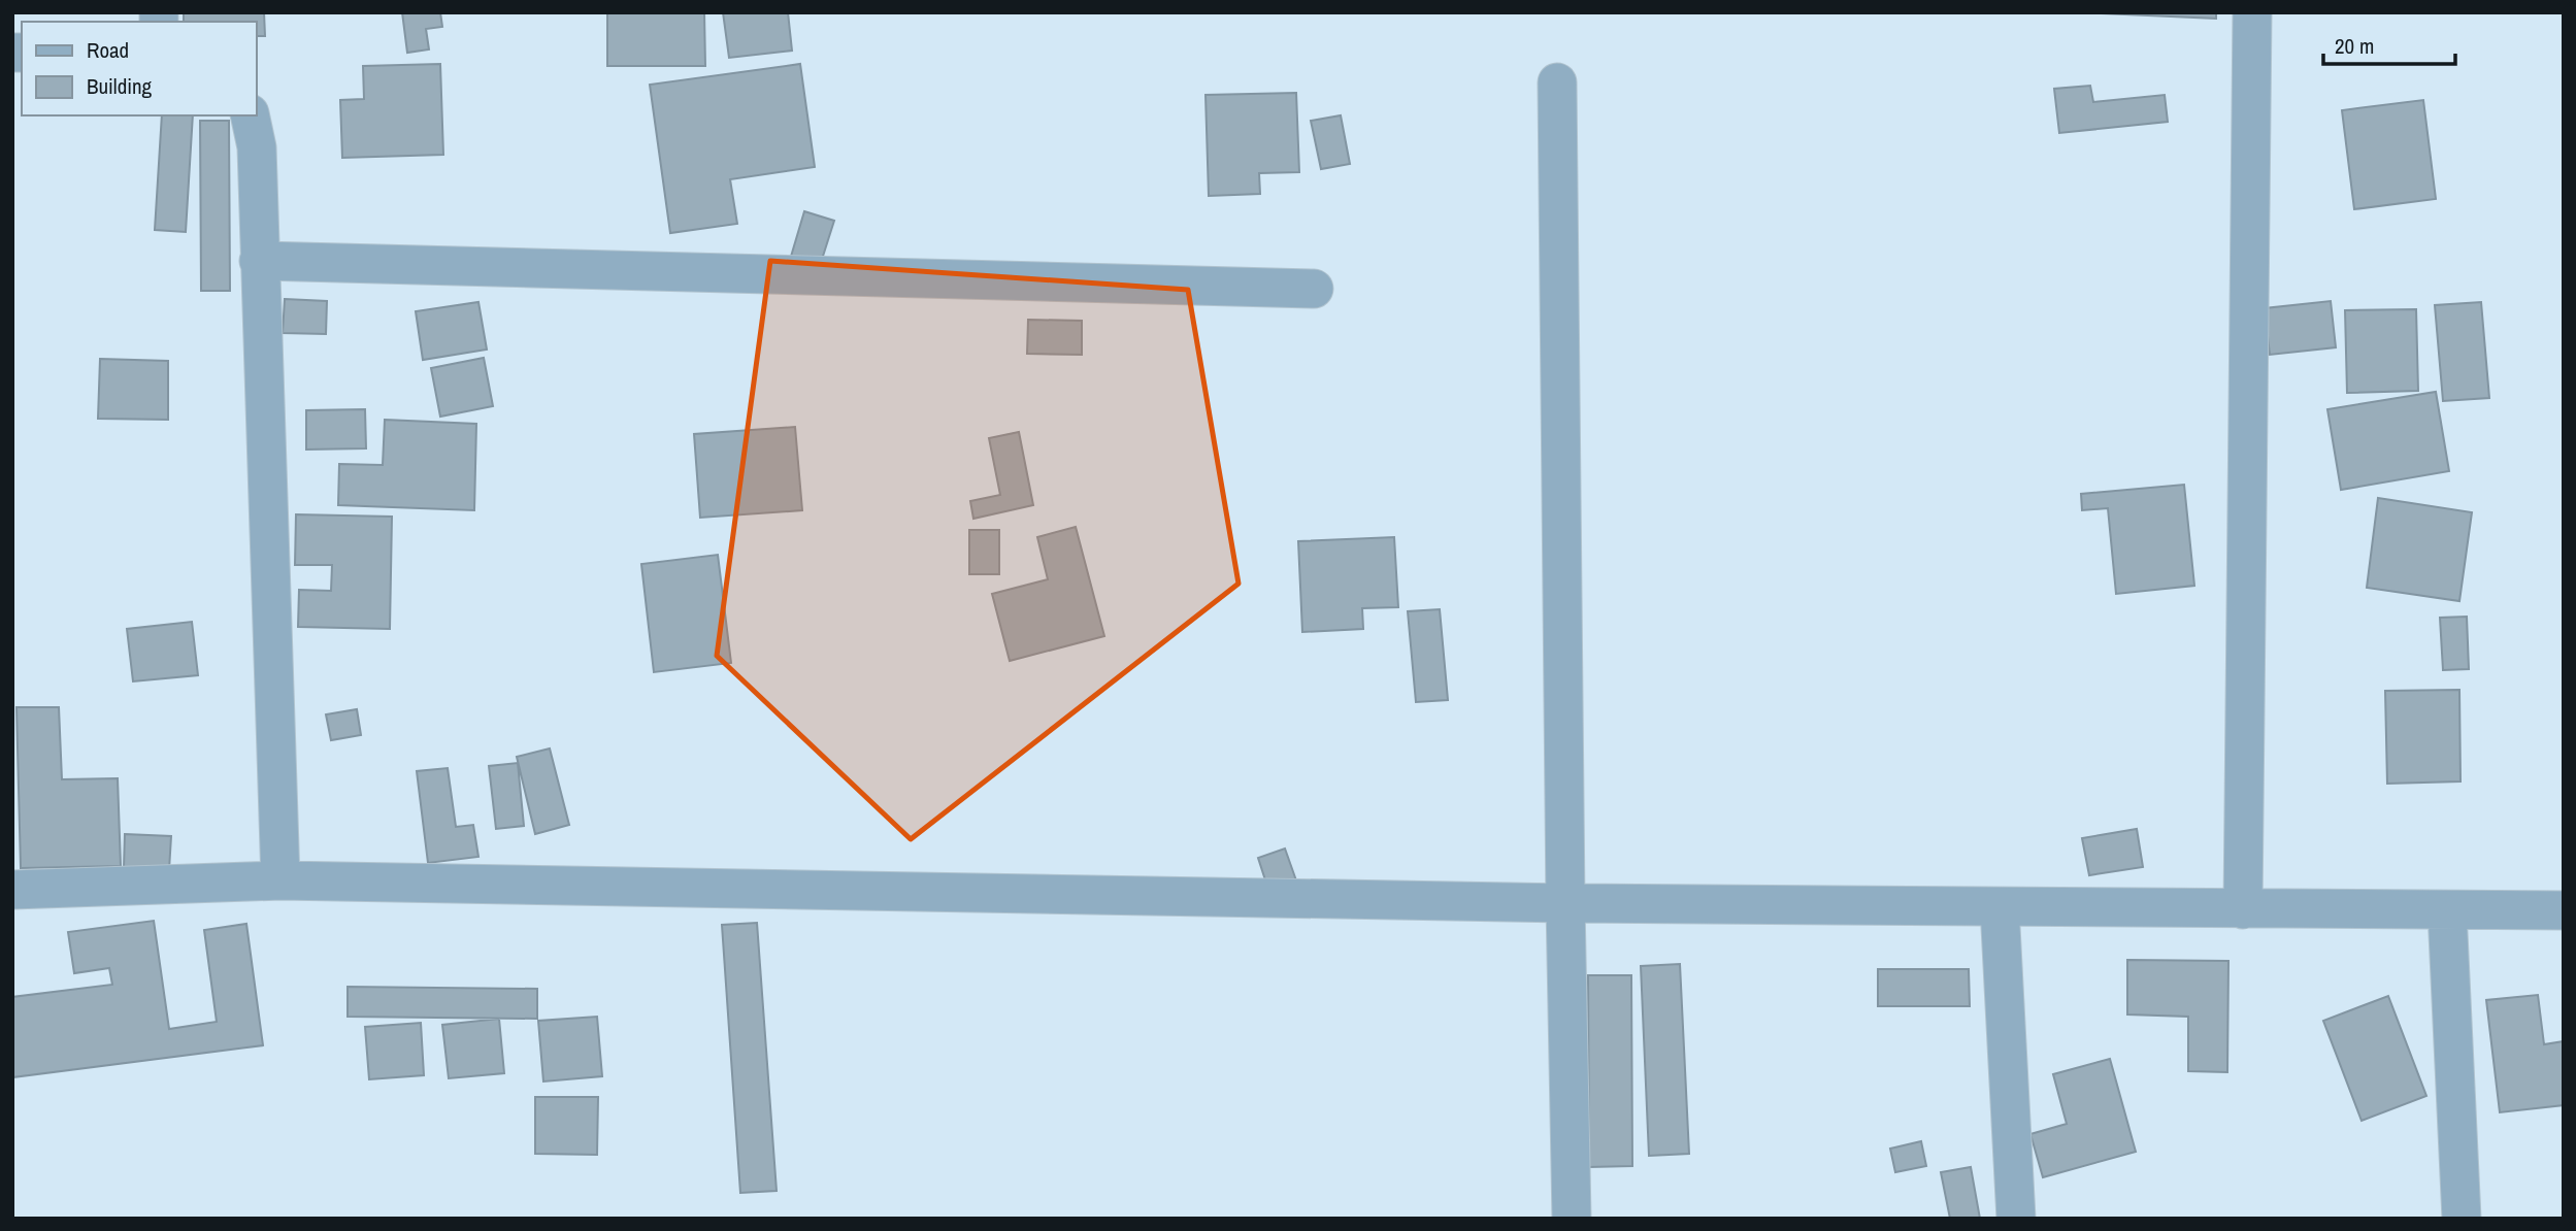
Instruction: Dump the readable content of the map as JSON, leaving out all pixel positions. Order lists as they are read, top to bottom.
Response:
{
  "legend": ["Road", "Building"],
  "scale_bar": "20 m"
}
